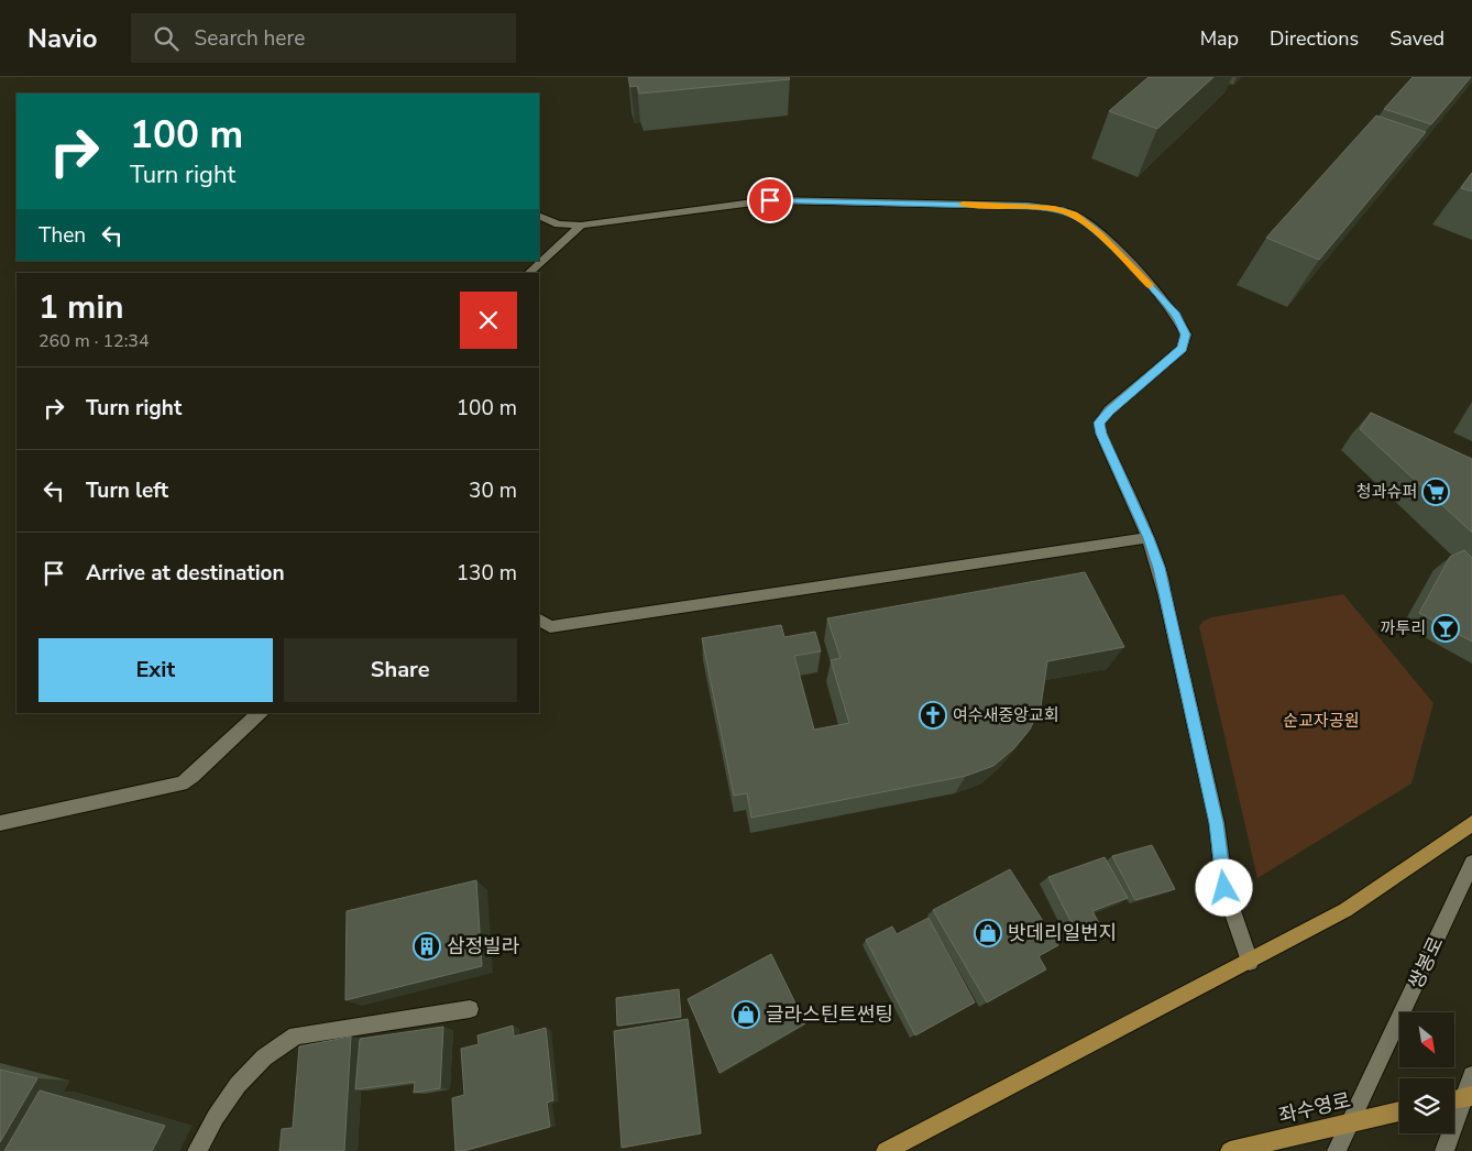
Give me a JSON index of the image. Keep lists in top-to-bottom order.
{
  "streets": {
    "main road": ["좌수영로"],
    "street": ["쌍봉로"]
  },
  "crossings": [
    ["쌍봉로", "좌수영로"]
  ],
  "parks": ["순교자공원"],
  "places": {
    "supermarket": ["청과슈퍼"],
    "bar": ["까투리"],
    "church": ["여수새중앙교회"],
    "shop": ["밧데리일번지", "글라스틴트썬팅"],
    "building": ["삼정빌라"]
  },
  "north": "bottom right",
  "page": {
    "header": "Navio",
    "search": "Search here",
    "nav": ["Map", "Directions", "Saved"],
    "turn": ["100 m", "Turn right"],
    "then": "Then",
    "heading": ["1 min", "260 m · 12:34"],
    "list": [
      {
        "name": "Turn right",
        "value": "100 m"
      },
      {
        "name": "Turn left",
        "value": "30 m"
      },
      {
        "name": "Arrive at destination",
        "value": "130 m"
      }
    ],
    "buttons": ["Exit", "Share"]
  }
}
